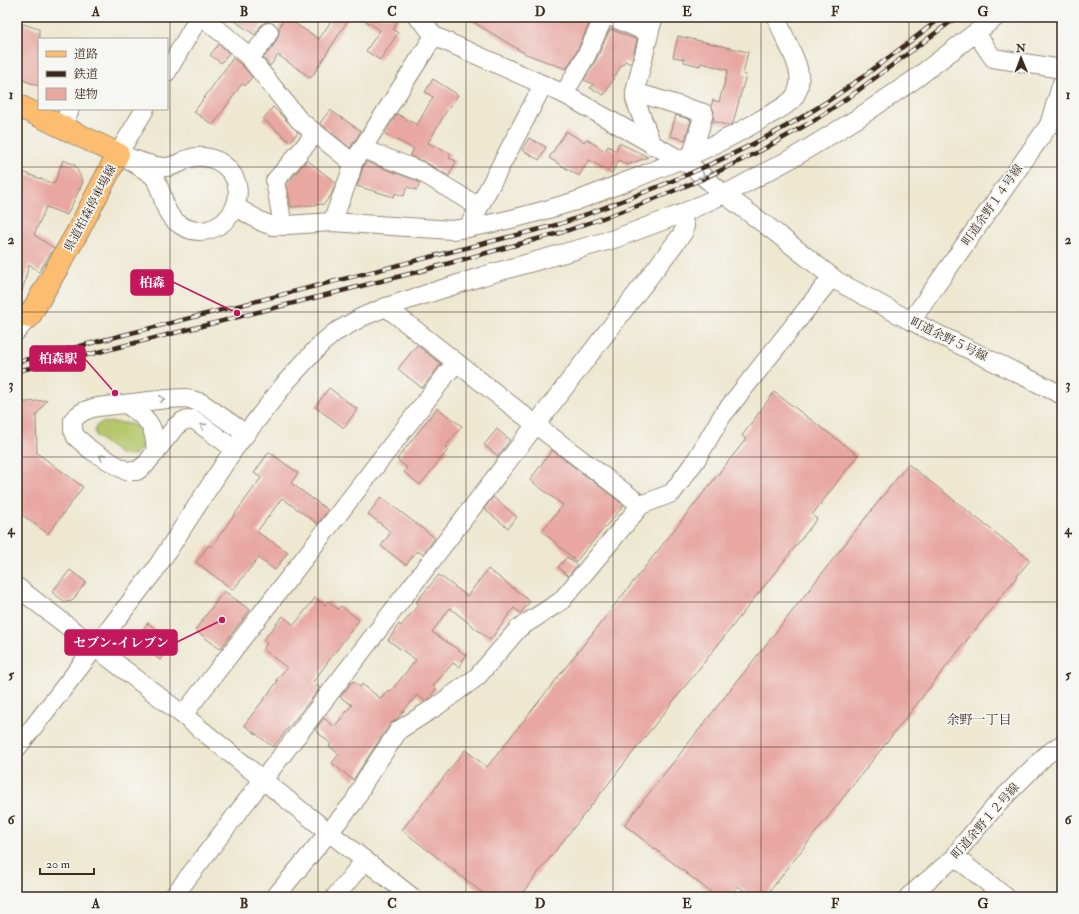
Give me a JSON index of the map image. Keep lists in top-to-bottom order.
{
  "streets": {
    "main road": ["県道柏森停車場線"],
    "street": ["町道余野１４号線", "町道余野５号線", "町道余野１２号線"]
  },
  "crossings": [
    ["町道余野１４号線", "町道余野５号線"]
  ],
  "districts": ["余野一丁目"],
  "places": ["柏森", "柏森駅", "セブン-イレブン"],
  "legend": ["道路", "鉄道", "建物"],
  "scale_bar": "20 m",
  "north": "top",
  "grid": {
    "columns": [
      "A",
      "B",
      "C",
      "D",
      "E",
      "F",
      "G"
    ],
    "rows": [
      "1",
      "2",
      "3",
      "4",
      "5",
      "6"
    ]
  }
}
